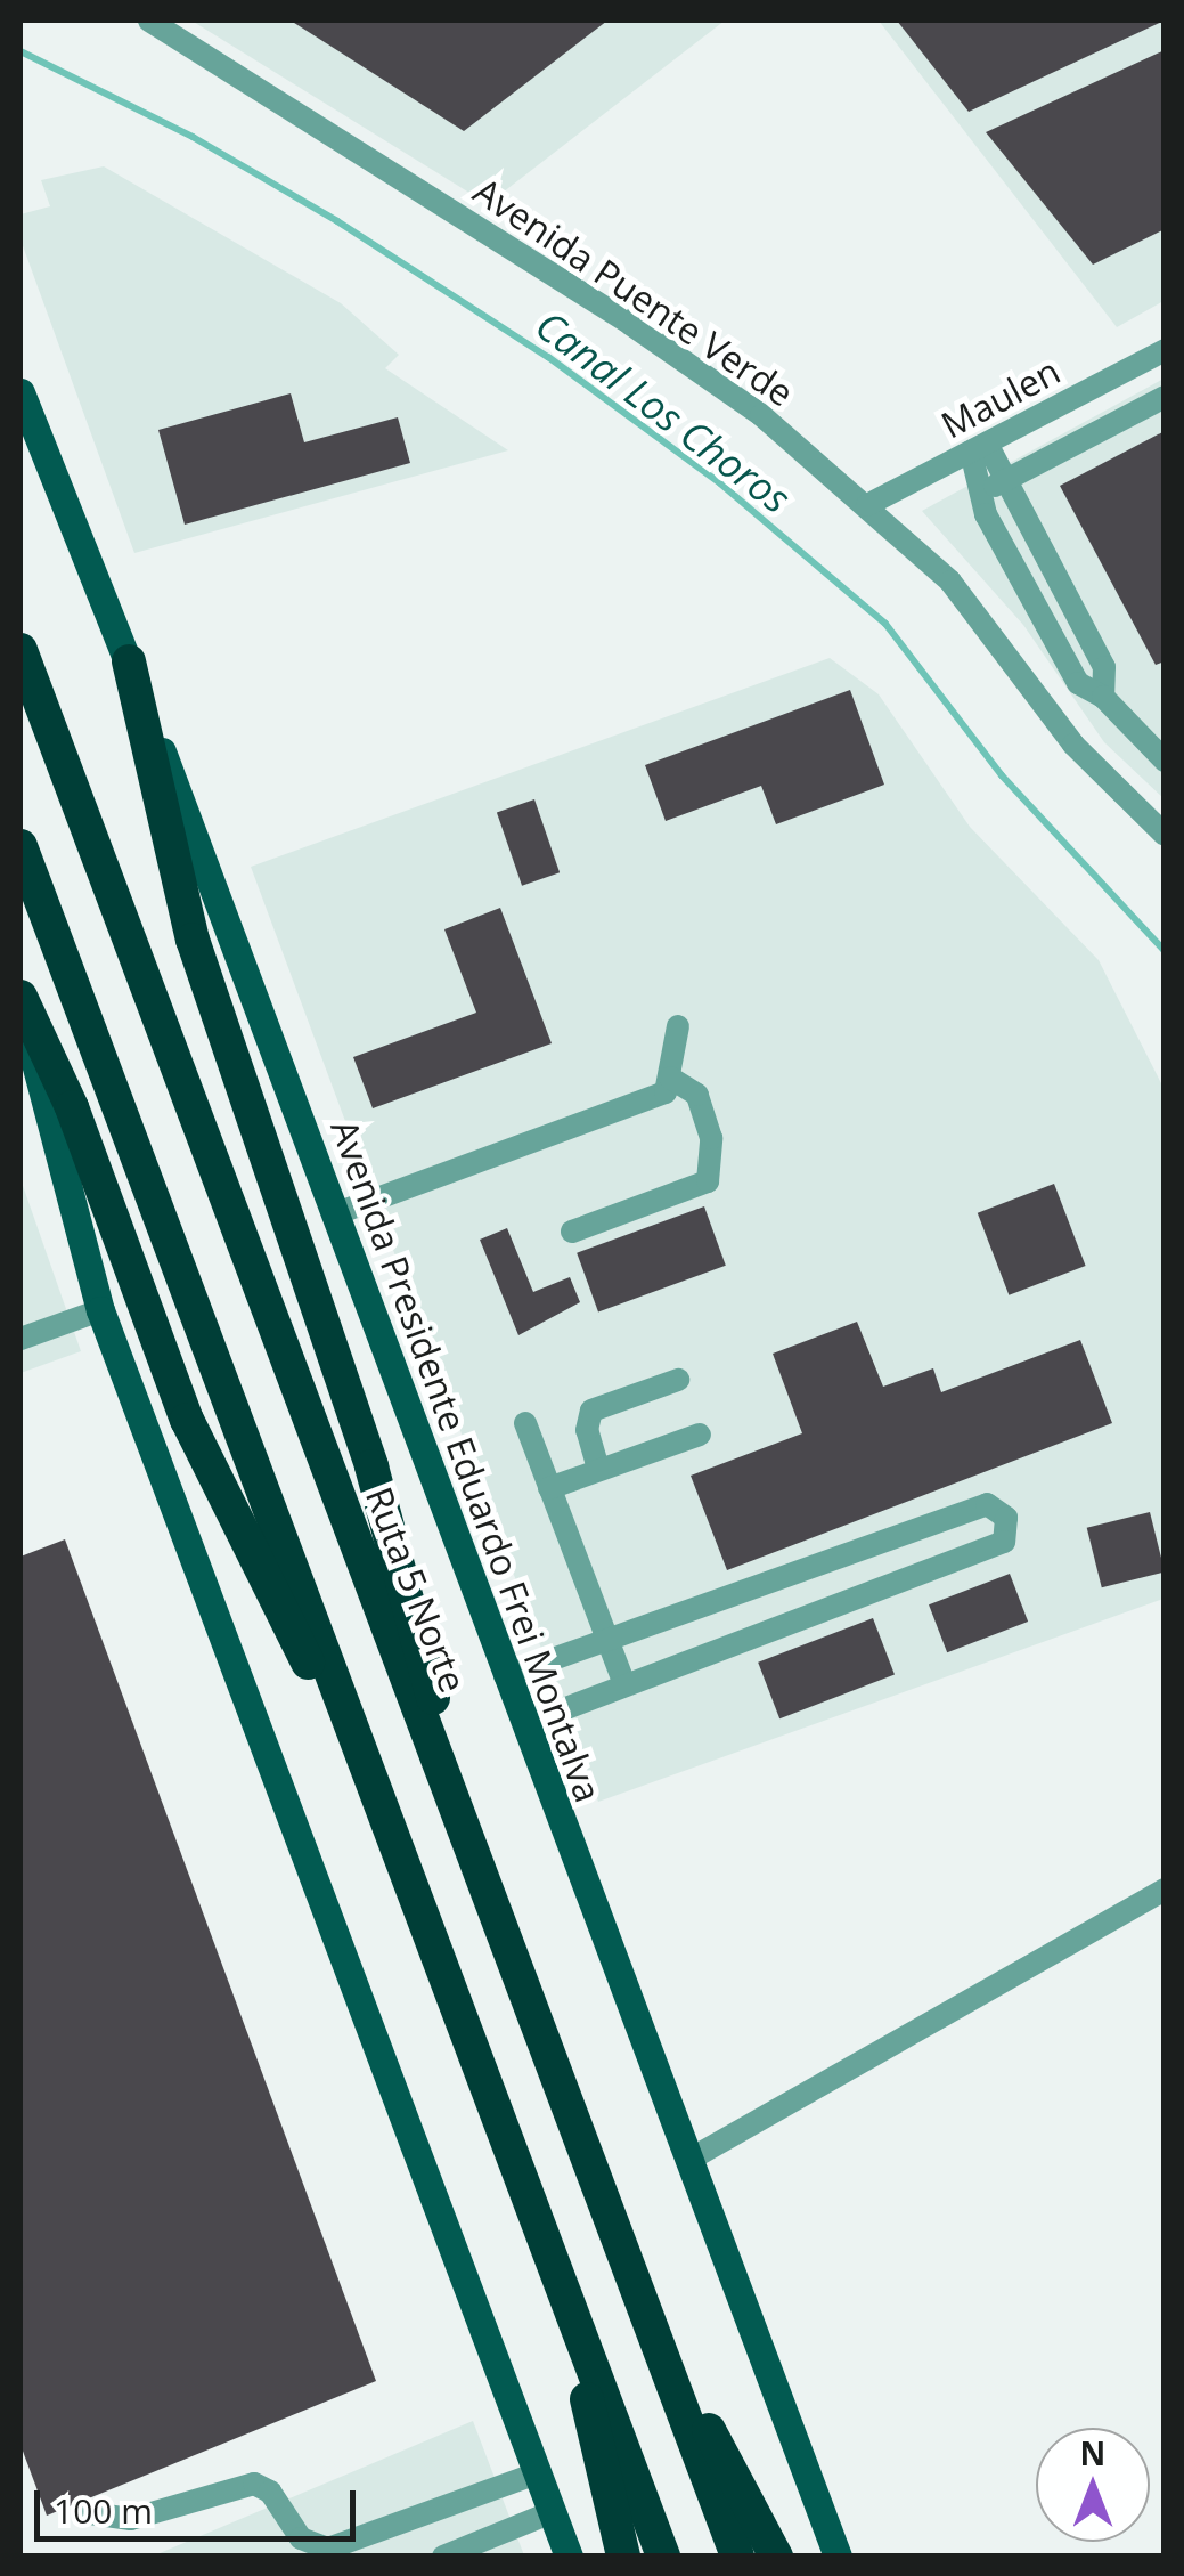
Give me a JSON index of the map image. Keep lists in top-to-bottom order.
{
  "streets": {
    "highway": ["Ruta 5 Norte"],
    "main road": ["Avenida Presidente Eduardo Frei Montalva"],
    "street": ["Avenida Puente Verde", "Maulen"]
  },
  "crossings": [
    ["Avenida Puente Verde", "Maulen"]
  ],
  "water": ["Canal Los Choros"],
  "scale_bar": "100 m",
  "north": "top"
}
